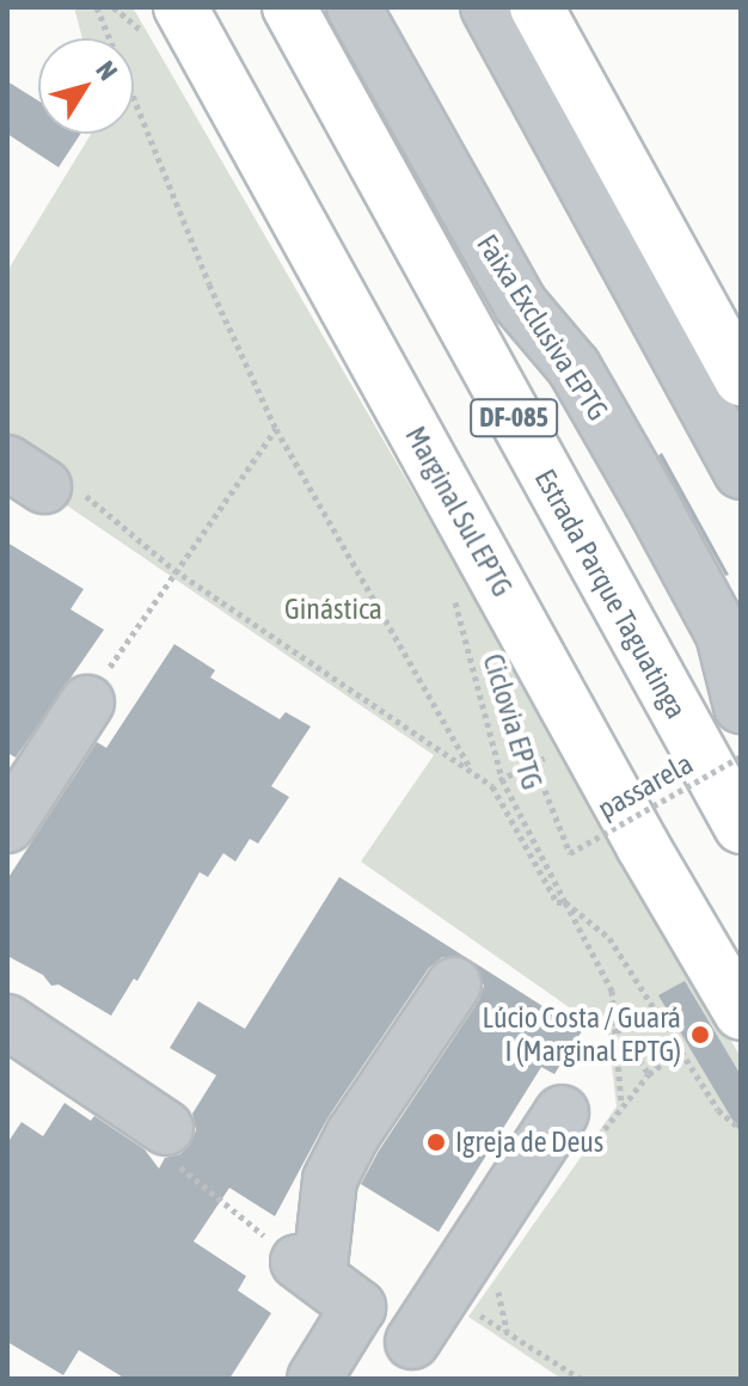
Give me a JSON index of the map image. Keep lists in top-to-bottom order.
{
  "streets": {
    "main road": ["DF-085", "Marginal Sul EPTG", "Estrada Parque Taguatinga"],
    "street": ["Faixa Exclusiva EPTG"],
    "path": ["Ciclovia EPTG", "passarela"]
  },
  "parks": ["Ginástica"],
  "places": ["Lúcio Costa / Guará I (Marginal EPTG)", "Igreja de Deus"],
  "north": "top right"
}
